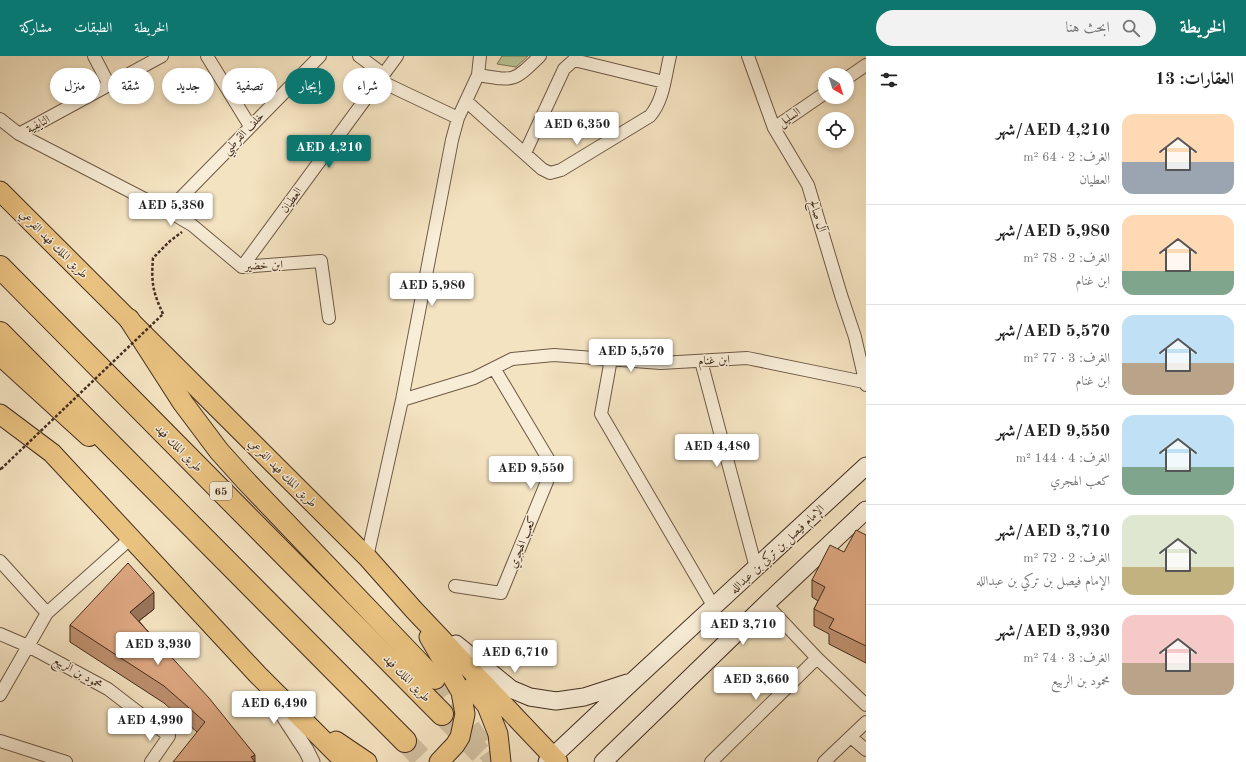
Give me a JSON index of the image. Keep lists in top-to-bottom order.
{
  "streets": {
    "highway": ["طريق الملك فهد", "65"],
    "main road": ["طريق الملك فهد الفرعي", "الإمام فيصل بن تركي بن عبدالله"],
    "street": [
      "السليل",
      "النايفية",
      "خلف القرطبي",
      "العطيان",
      "آل صالح",
      "ابن خضير",
      "ابن غنام",
      "كعب الهجري",
      "محمود بن الربيع"
    ]
  },
  "crossings": [
    ["السليل", "آل صالح"],
    ["النايفية", "ابن خضير"],
    ["خلف القرطبي", "ابن خضير"],
    ["العطيان", "ابن خضير"],
    ["آل صالح", "ابن غنام"],
    ["طريق الملك فهد الفرعي", "الإمام فيصل بن تركي بن عبدالله"],
    ["ابن غنام", "كعب الهجري"]
  ],
  "north": "bottom right",
  "page": {
    "header": "الخريطة",
    "search": "ابحث هنا",
    "nav": ["الخريطة", "الطبقات", "مشاركة"],
    "heading": "العقارات: 13",
    "chip": [
      "شراء",
      "إيجار",
      "تصفية",
      "جديد",
      "شقة",
      "منزل"
    ],
    "list": [
      {
        "name": "AED 4,210/شهر",
        "note": "الغرف: 2 · 64 m² · العطيان"
      },
      {
        "name": "AED 5,980/شهر",
        "note": "الغرف: 2 · 78 m² · ابن غنام"
      },
      {
        "name": "AED 5,570/شهر",
        "note": "الغرف: 3 · 77 m² · ابن غنام"
      },
      {
        "name": "AED 9,550/شهر",
        "note": "الغرف: 4 · 144 m² · كعب الهجري"
      },
      {
        "name": "AED 3,710/شهر",
        "note": "الغرف: 2 · 72 m² · الإمام فيصل بن تركي بن عبدالله"
      },
      {
        "name": "AED 3,930/شهر",
        "note": "الغرف: 3 · 74 m² · محمود بن الربيع"
      }
    ],
    "price": [
      "AED 6,350",
      "AED 4,210",
      "AED 5,380",
      "AED 5,980",
      "AED 5,570",
      "AED 4,480",
      "AED 9,550",
      "AED 3,710",
      "AED 3,930",
      "AED 6,710",
      "AED 3,660",
      "AED 6,490",
      "AED 4,990"
    ]
  }
}
